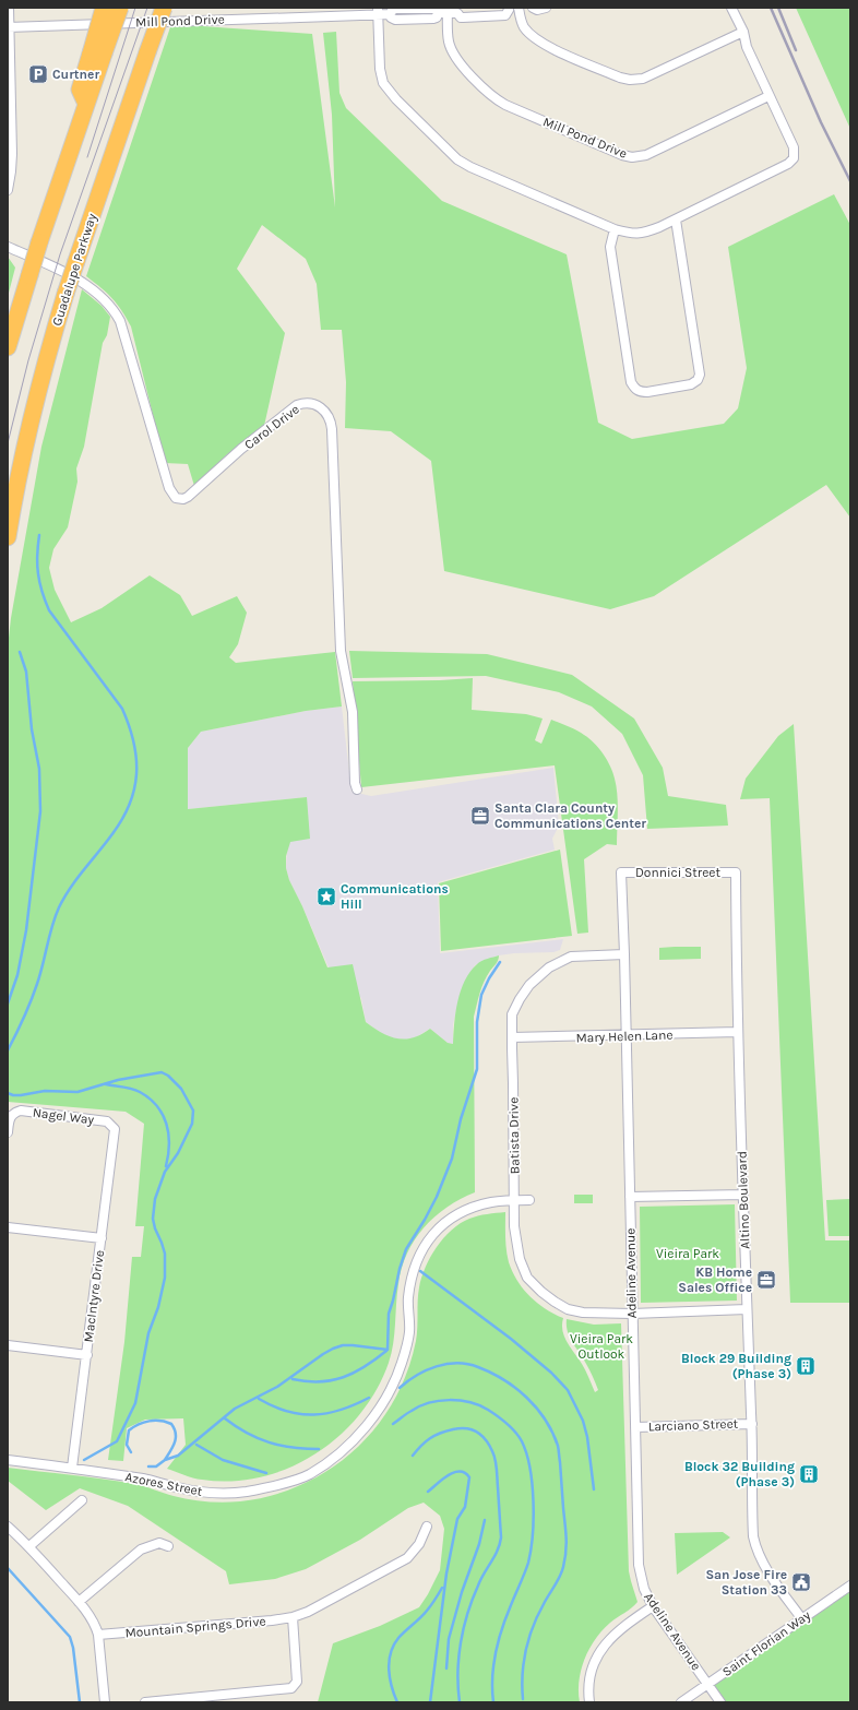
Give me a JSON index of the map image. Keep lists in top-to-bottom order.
{
  "streets": {
    "highway": ["Guadalupe Parkway"],
    "street": [
      "Mill Pond Drive",
      "Carol Drive",
      "Donnici Street",
      "Mary Helen Lane",
      "Nagel Way",
      "Batista Drive",
      "Altino Boulevard",
      "Adeline Avenue",
      "MacIntyre Drive",
      "Larciano Street",
      "Azores Street",
      "Mountain Springs Drive",
      "Saint Florian Way"
    ]
  },
  "crossings": [
    ["Donnici Street", "Altino Boulevard"],
    ["Donnici Street", "Adeline Avenue"],
    ["Mary Helen Lane", "Batista Drive"],
    ["Mary Helen Lane", "Altino Boulevard"],
    ["Mary Helen Lane", "Adeline Avenue"],
    ["Nagel Way", "MacIntyre Drive"],
    ["Batista Drive", "Altino Boulevard"],
    ["Batista Drive", "Adeline Avenue"],
    ["Batista Drive", "Azores Street"],
    ["Altino Boulevard", "Larciano Street"],
    ["Altino Boulevard", "Saint Florian Way"],
    ["Adeline Avenue", "Larciano Street"],
    ["Adeline Avenue", "Saint Florian Way"],
    ["MacIntyre Drive", "Azores Street"]
  ],
  "parks": ["Vieira Park", "Vieira Park Outlook"],
  "places": {
    "parking": ["Curtner"],
    "office": ["Santa Clara County Communications Center", "KB Home Sales Office"],
    "place": ["Communications Hill"],
    "building": ["Block 29 Building (Phase 3)", "Block 32 Building (Phase 3)"],
    "public building": ["San Jose Fire Station 33"]
  }
}
